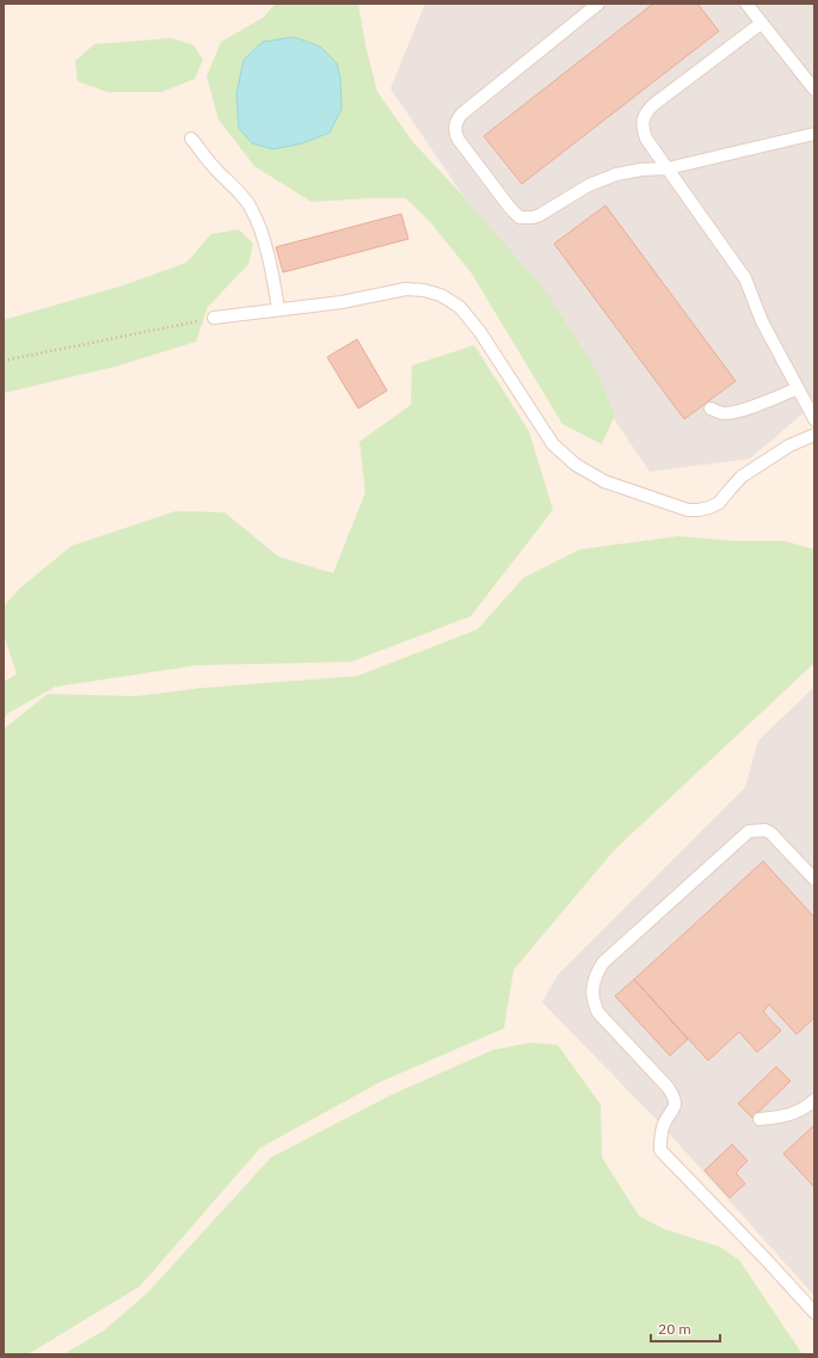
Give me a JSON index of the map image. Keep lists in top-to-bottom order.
{
  "scale_bar": "20 m"
}
